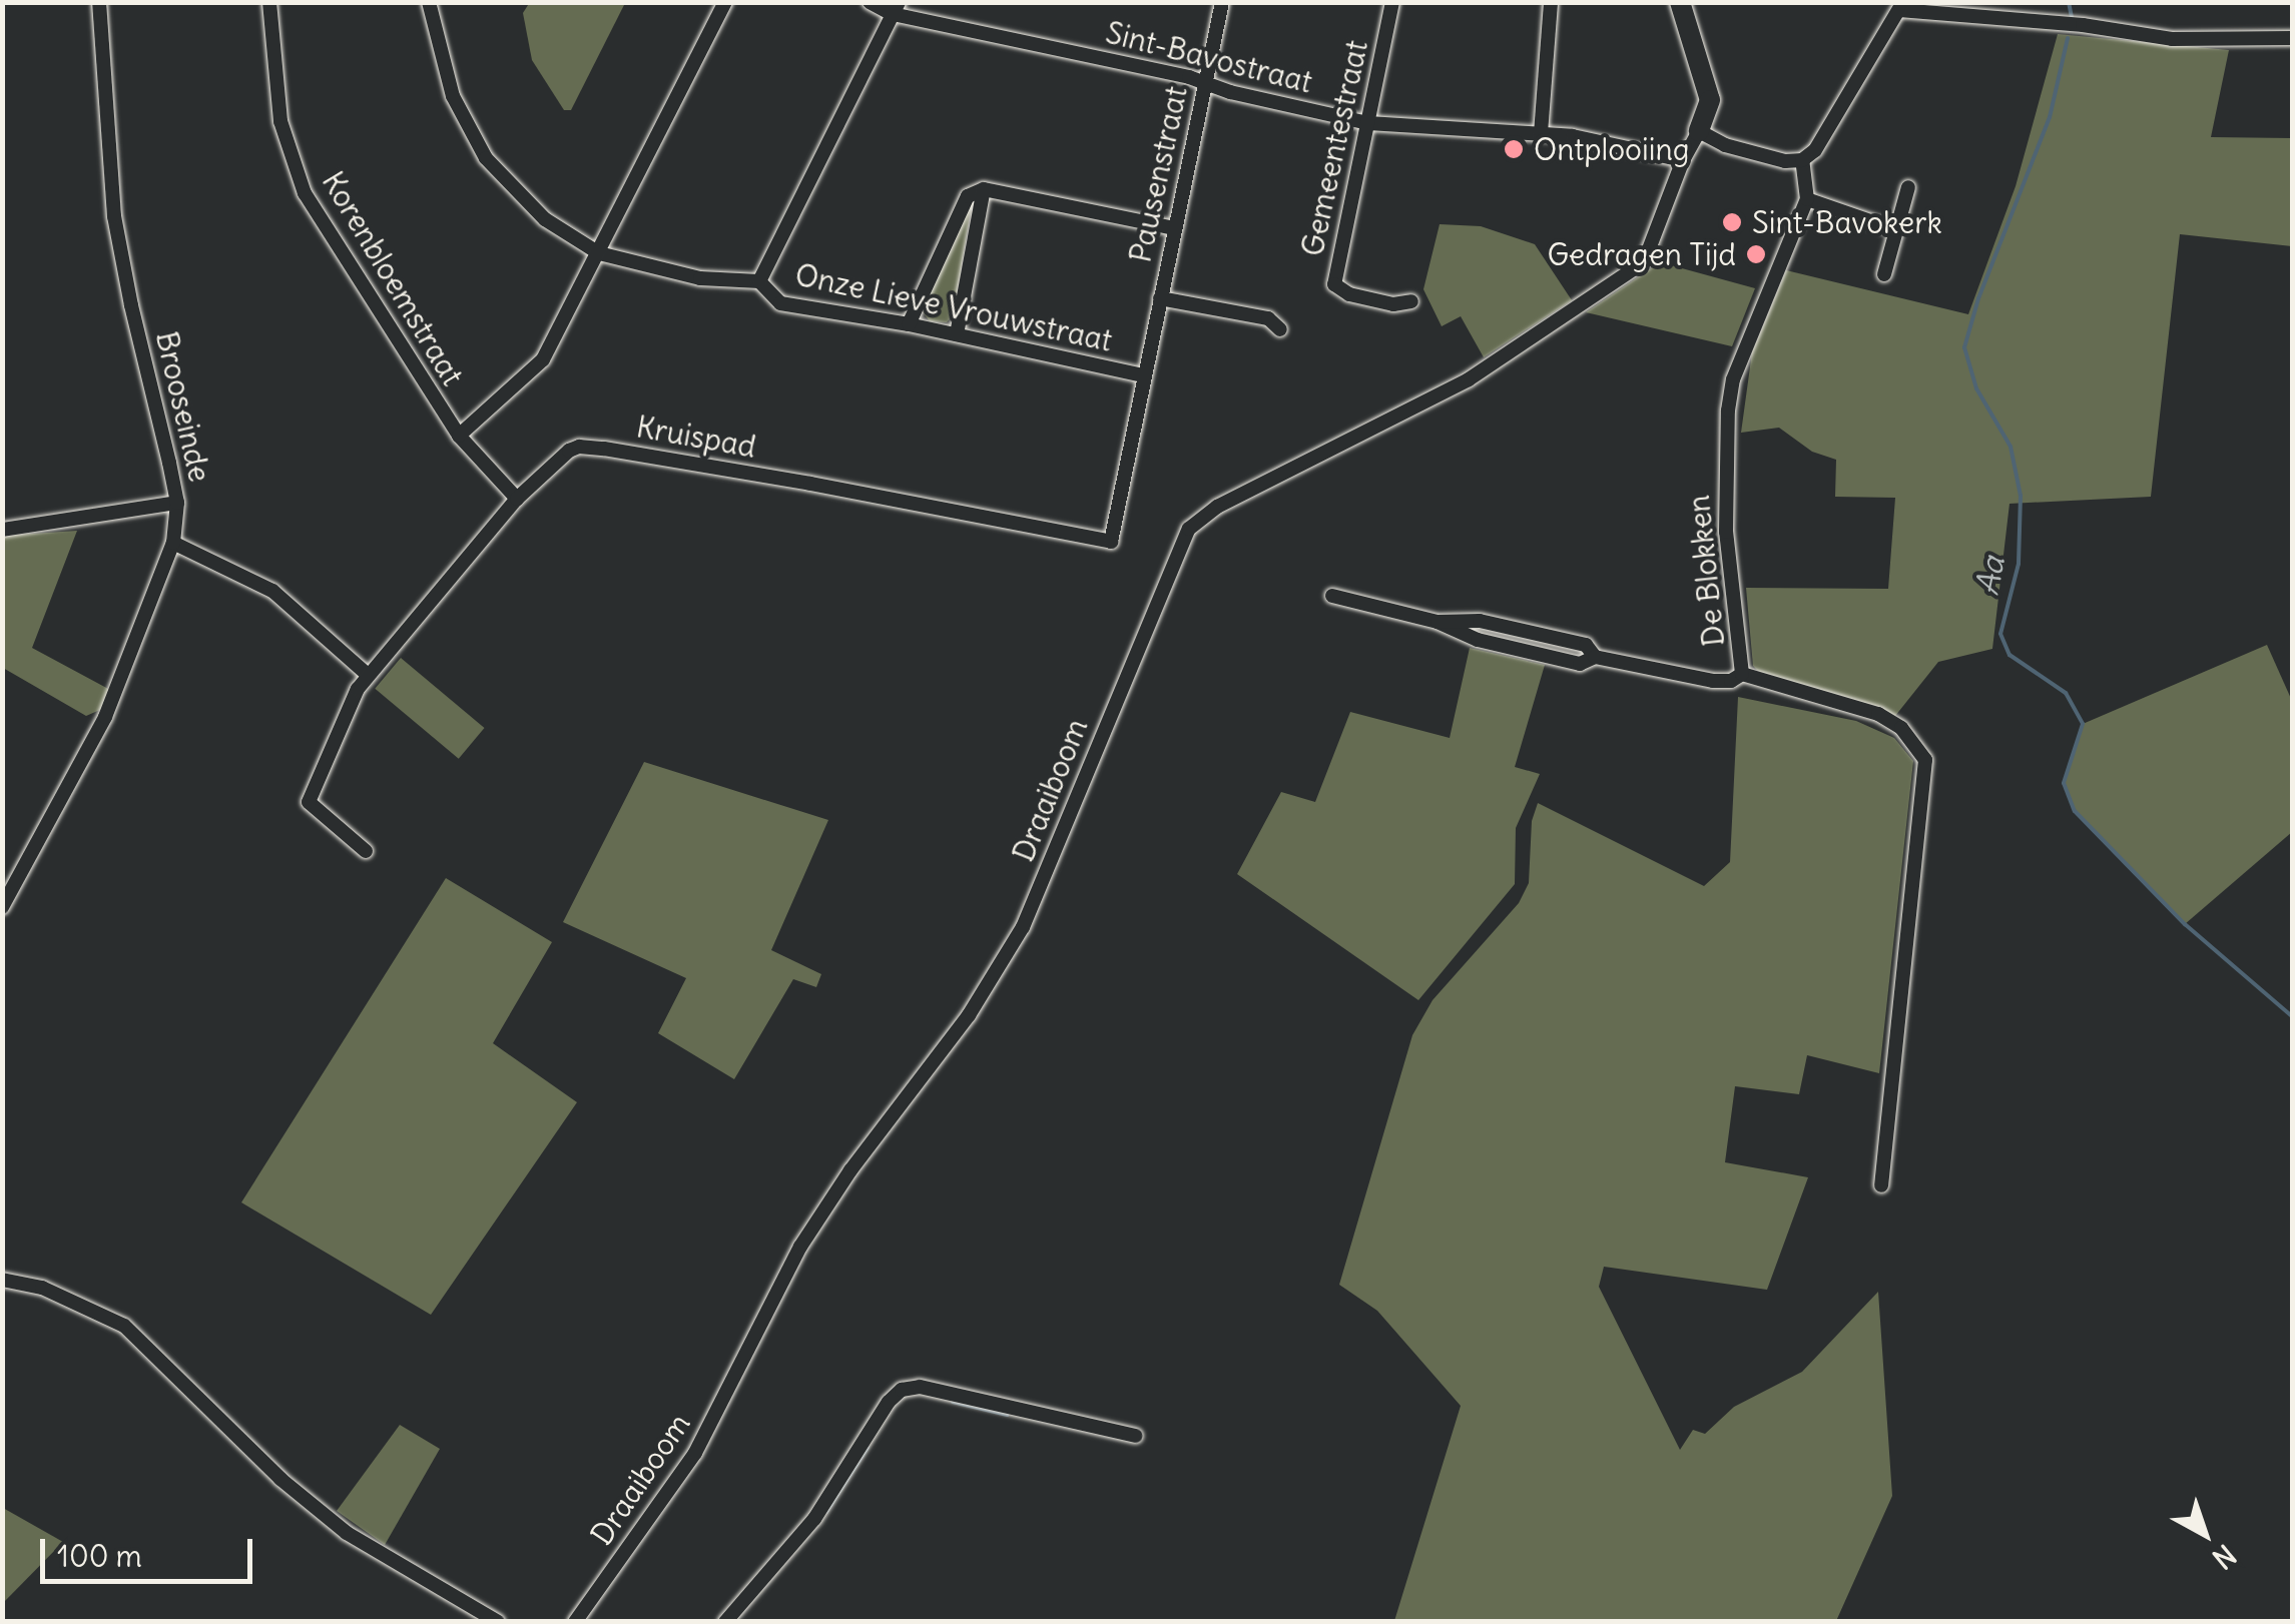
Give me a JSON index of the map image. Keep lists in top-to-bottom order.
{
  "streets": {
    "street": [
      "Sint-Bavostraat",
      "Gemeentestraat",
      "Pausenstraat",
      "Korenbloemstraat",
      "Onze Lieve Vrouwstraat",
      "Brooseinde",
      "Kruispad",
      "De Blokken",
      "Draaiboom"
    ]
  },
  "crossings": [
    ["Sint-Bavostraat", "Gemeentestraat"],
    ["Sint-Bavostraat", "Pausenstraat"],
    ["Sint-Bavostraat", "Draaiboom"],
    ["Pausenstraat", "Onze Lieve Vrouwstraat"],
    ["Pausenstraat", "Kruispad"],
    ["Korenbloemstraat", "Kruispad"]
  ],
  "water": ["Aa"],
  "places": ["Ontplooiing", "Sint-Bavokerk", "Gedragen Tijd"],
  "scale_bar": "100 m",
  "north": "bottom right"
}
